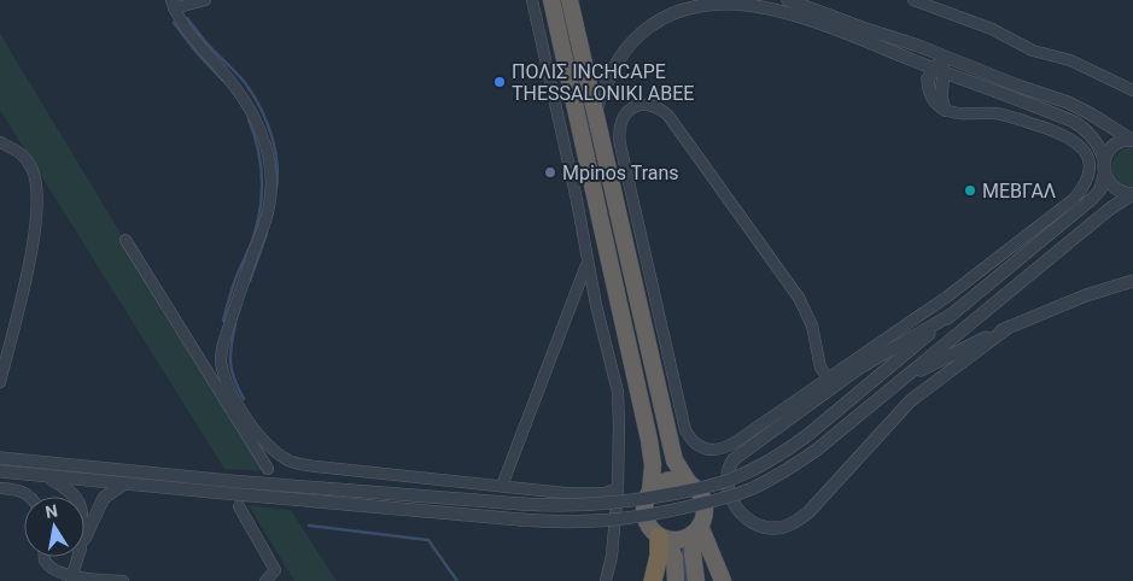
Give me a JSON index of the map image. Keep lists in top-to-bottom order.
{
  "places": ["ΠΟΛΙΣ INCHCAPE THESSALONIKI ΑΒΕΕ", "Mpinos Trans", "ΜΕΒΓΑΛ"],
  "north": "top"
}
